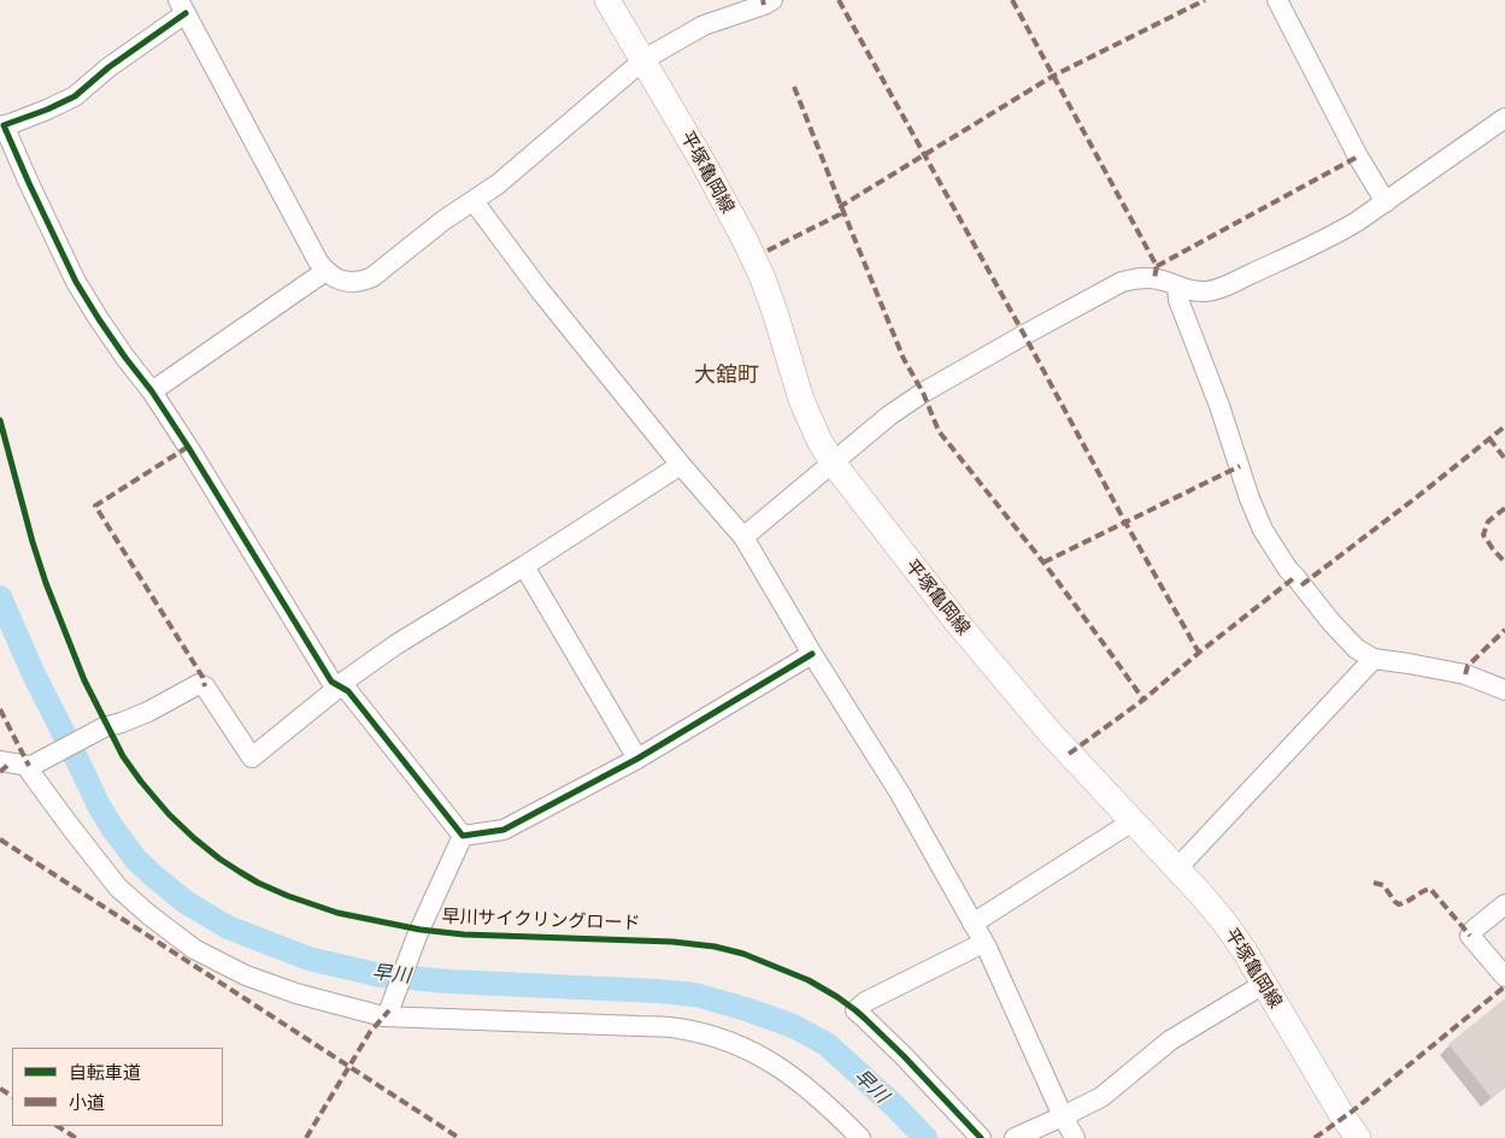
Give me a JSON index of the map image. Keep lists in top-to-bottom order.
{
  "streets": {
    "main road": ["平塚亀岡線"],
    "cycle path": ["早川サイクリングロード"]
  },
  "districts": ["大舘町"],
  "water": ["早川"],
  "legend": ["自転車道", "小道"]
}
